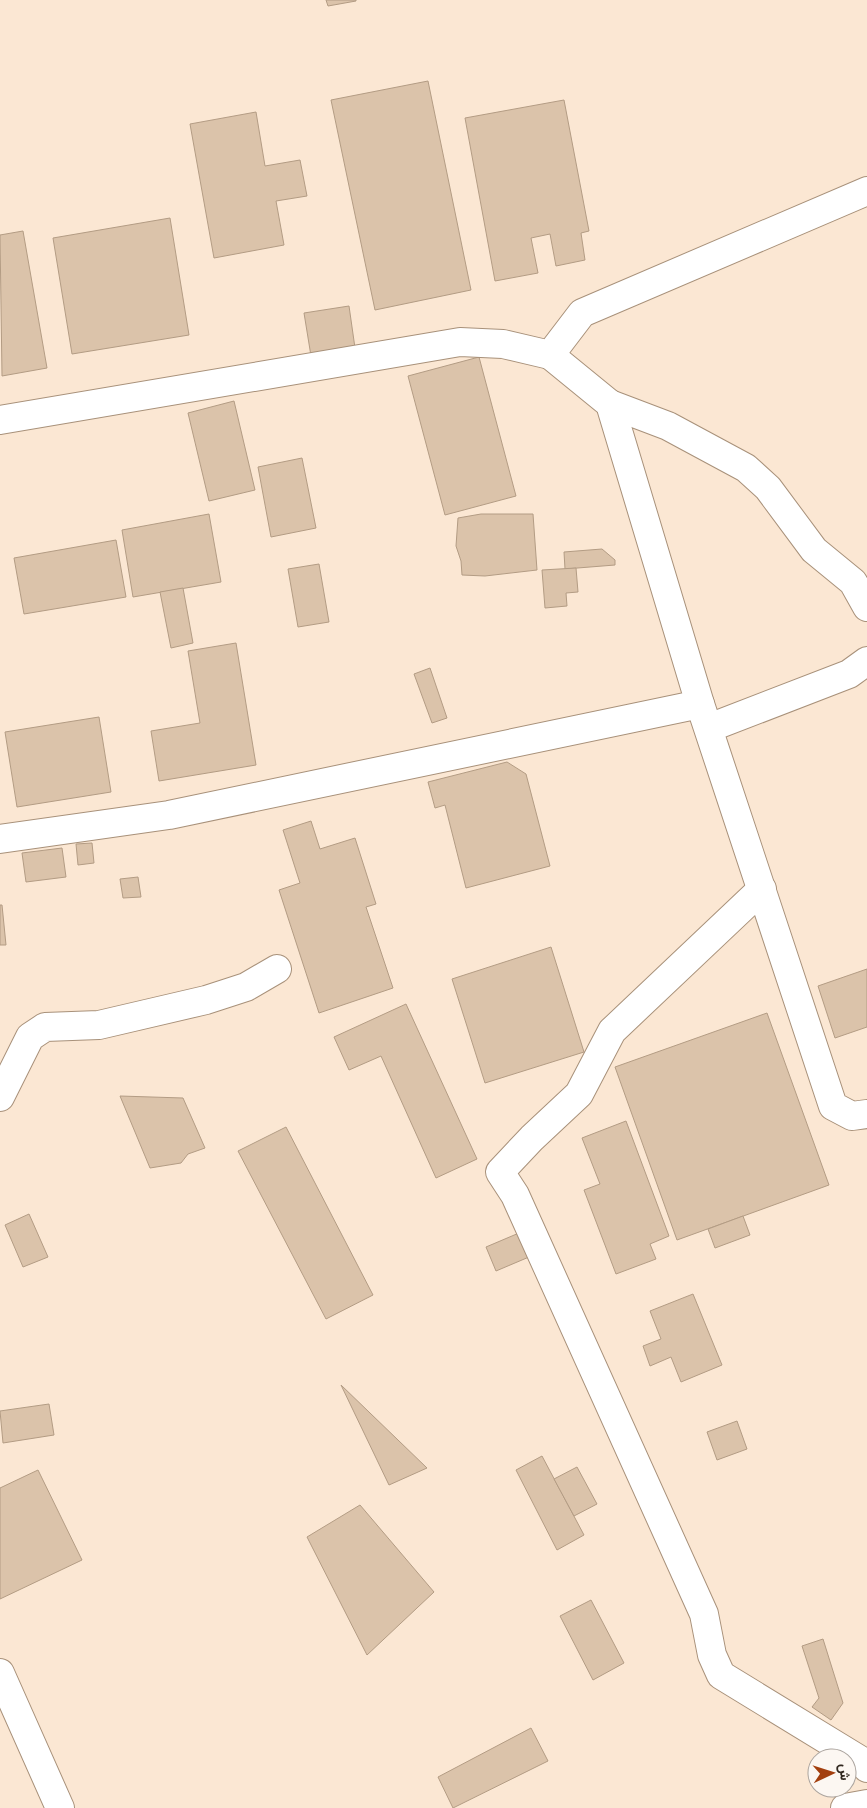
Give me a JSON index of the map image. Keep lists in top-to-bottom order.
{
  "north": "right"
}
